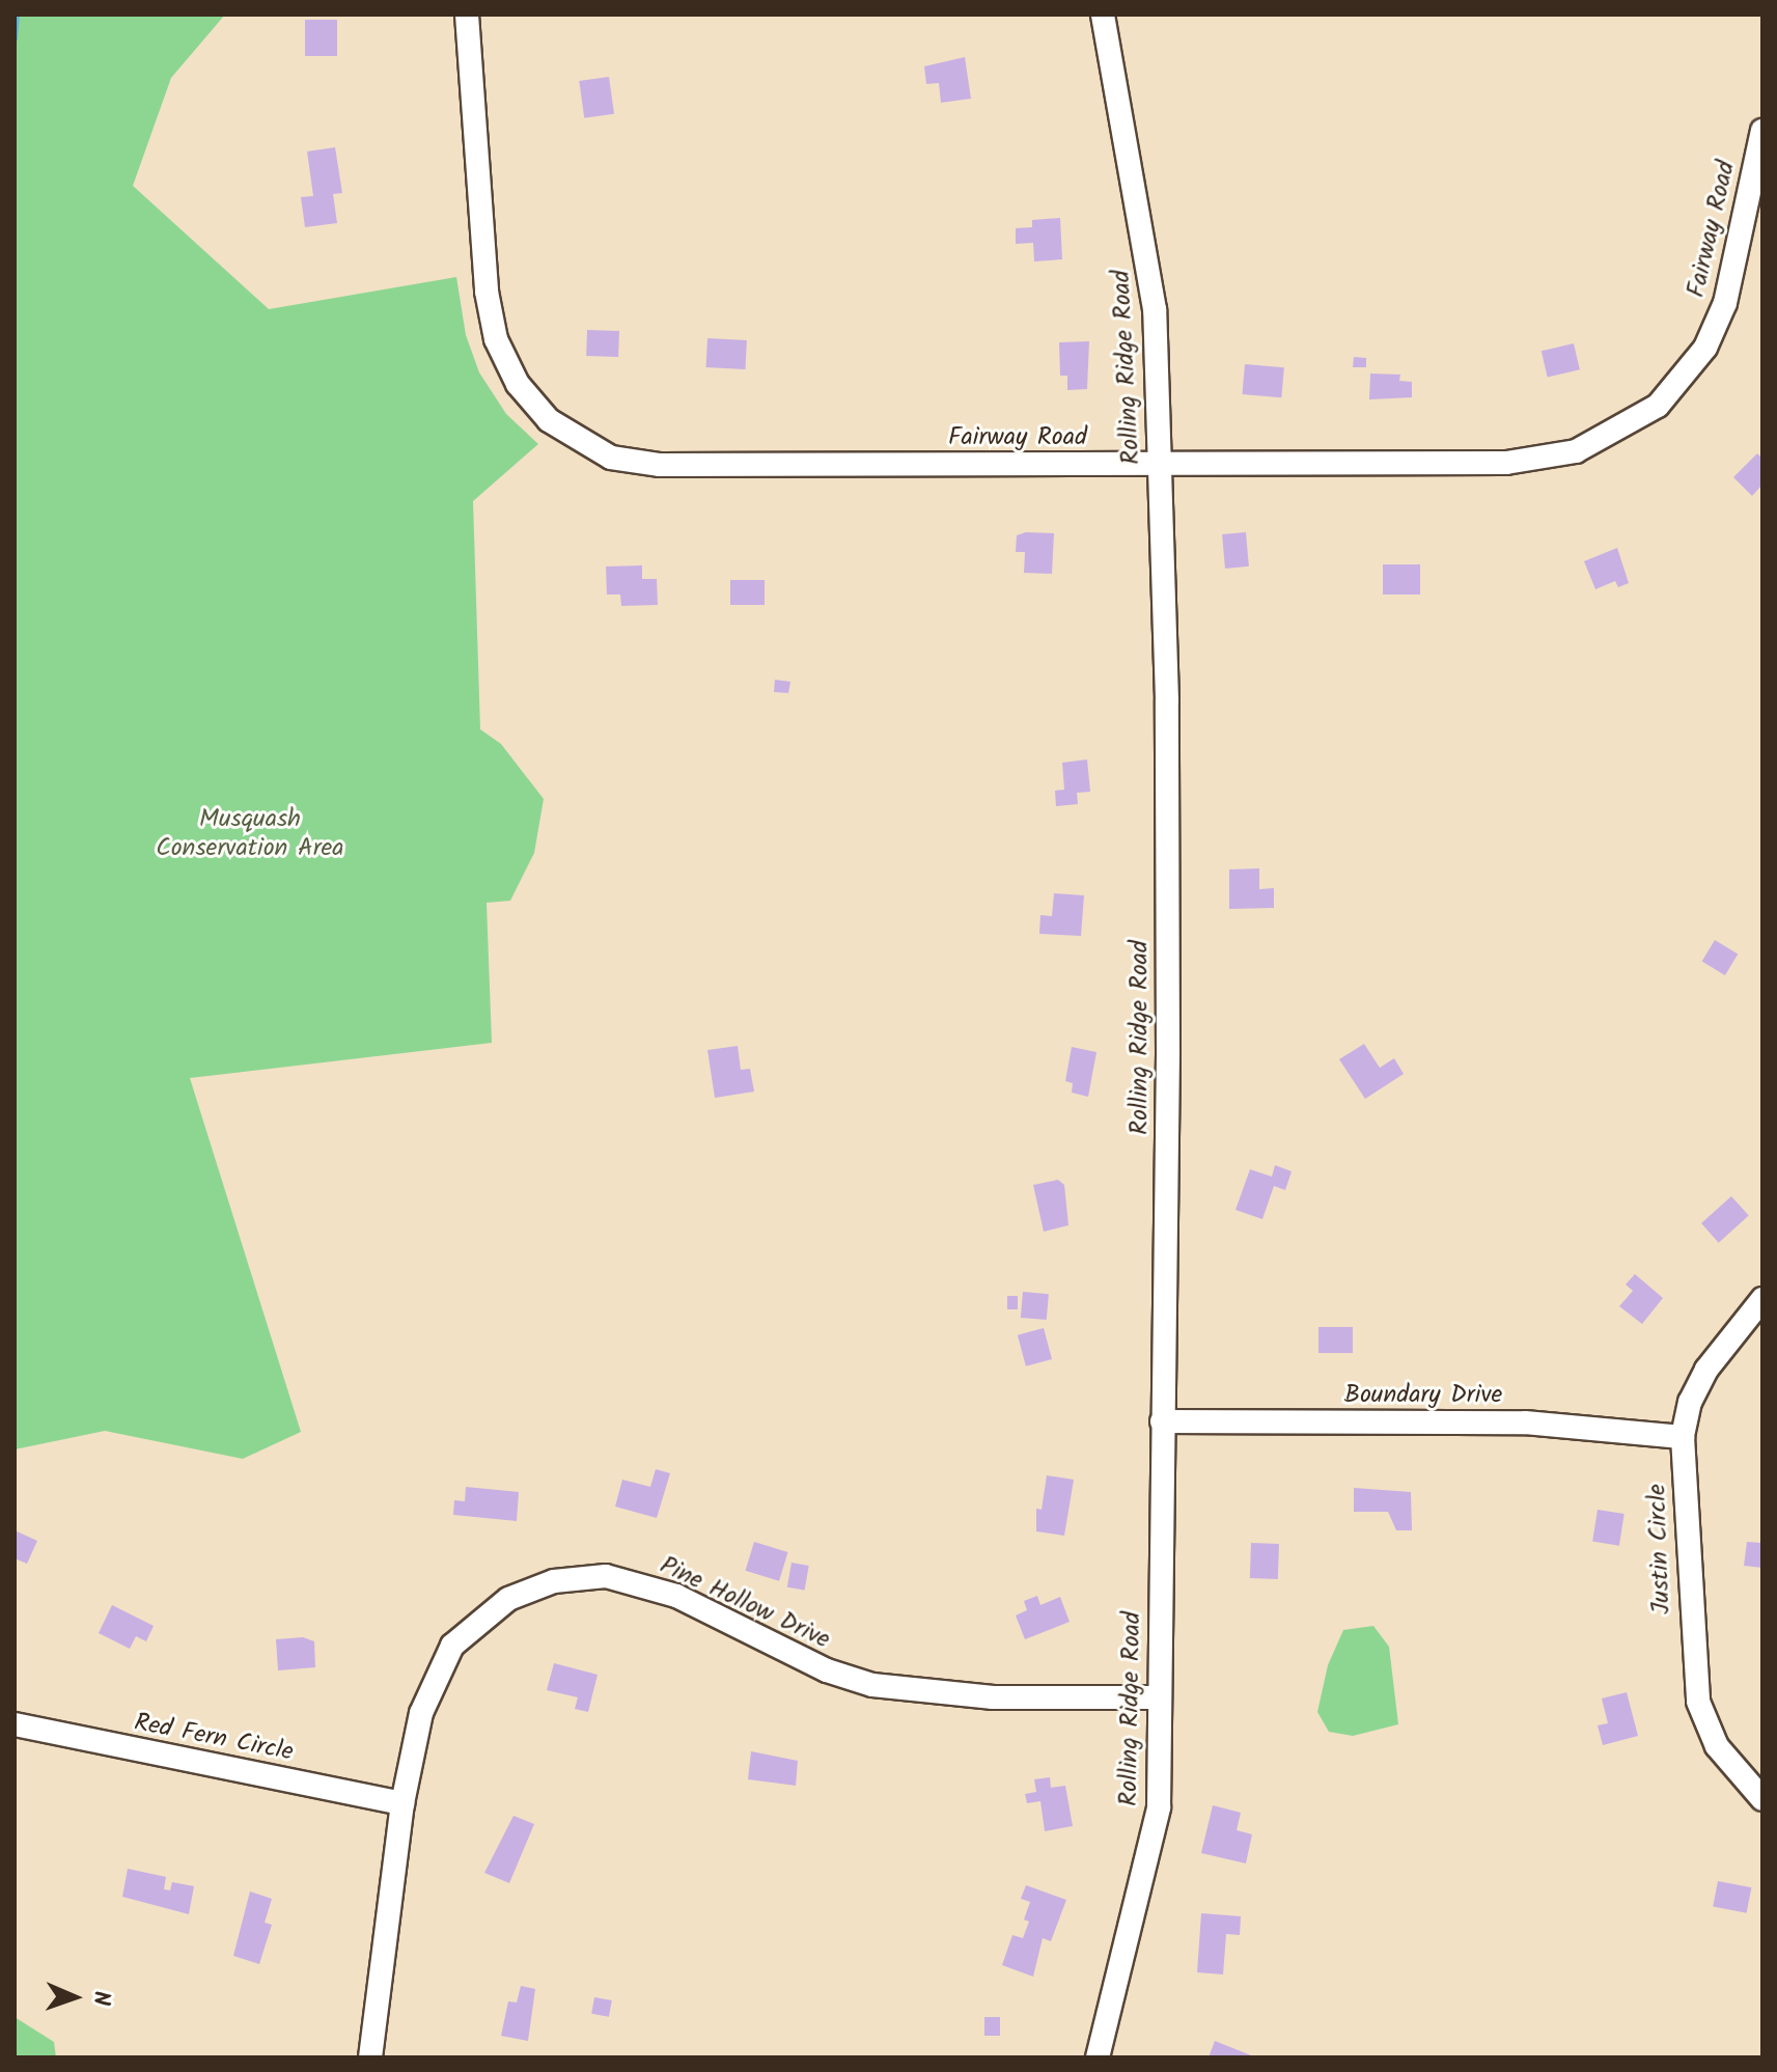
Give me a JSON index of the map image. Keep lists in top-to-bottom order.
{
  "streets": {
    "street": [
      "Fairway Road",
      "Rolling Ridge Road",
      "Boundary Drive",
      "Justin Circle",
      "Pine Hollow Drive",
      "Red Fern Circle"
    ]
  },
  "crossings": [
    ["Fairway Road", "Rolling Ridge Road"],
    ["Rolling Ridge Road", "Boundary Drive"],
    ["Rolling Ridge Road", "Pine Hollow Drive"],
    ["Boundary Drive", "Justin Circle"],
    ["Pine Hollow Drive", "Red Fern Circle"]
  ],
  "parks": ["Musquash Conservation Area"],
  "north": "right"
}
